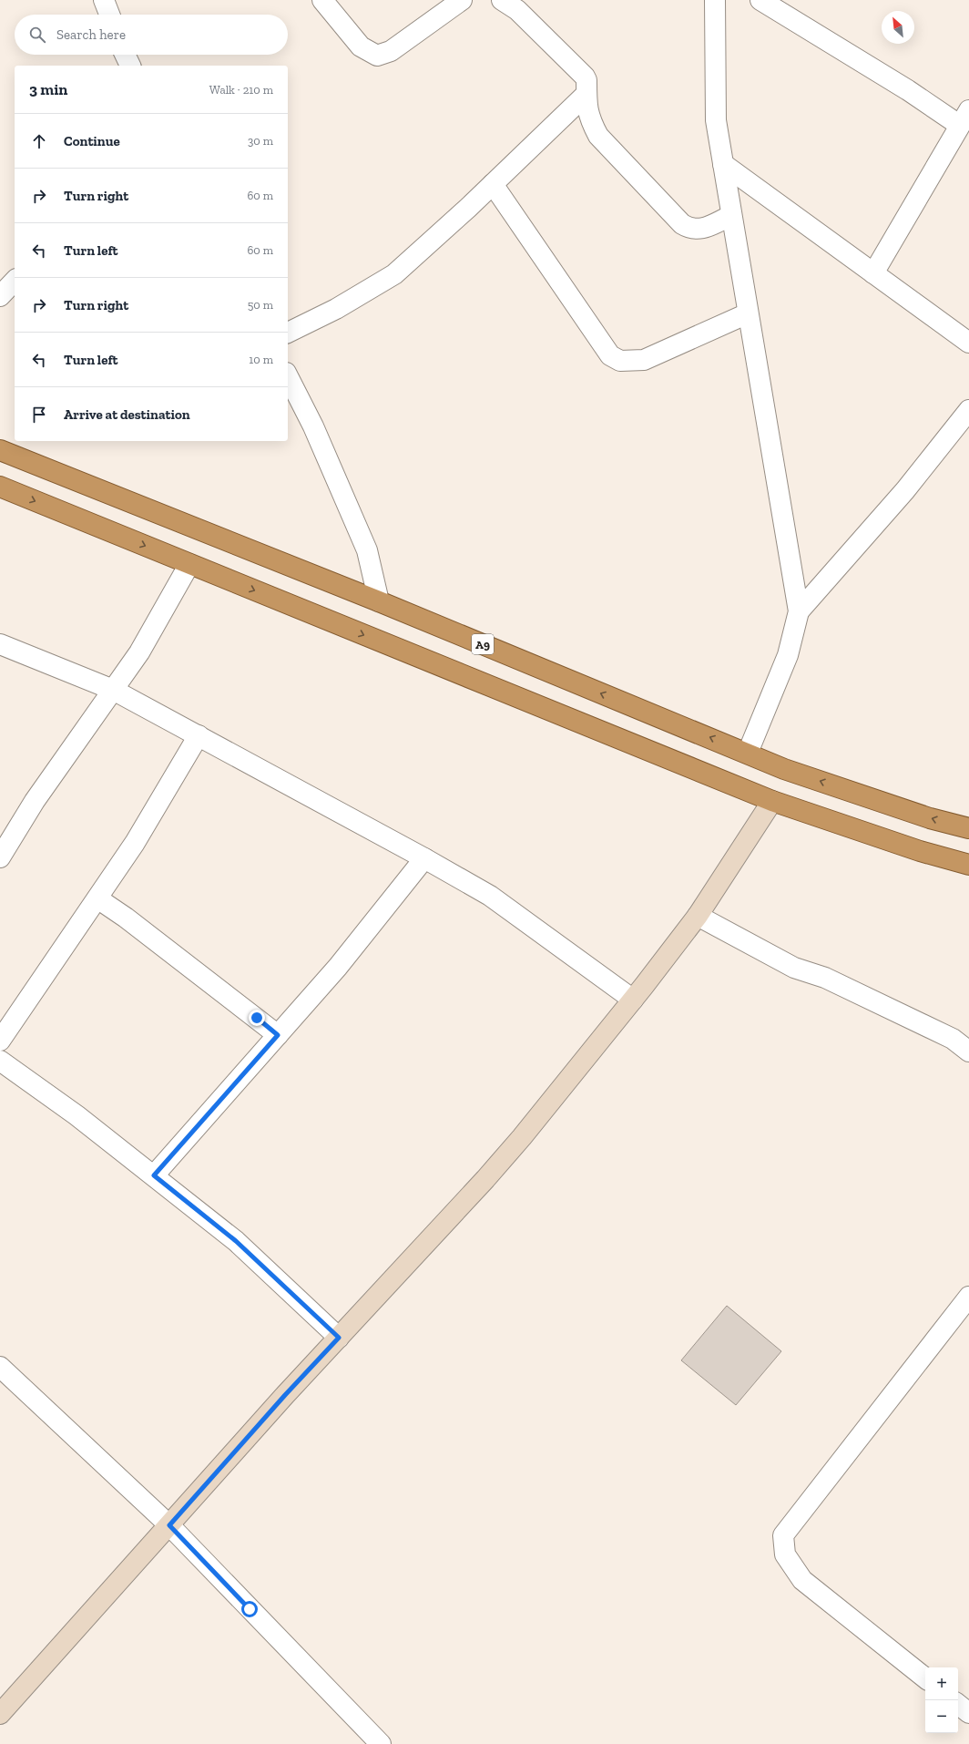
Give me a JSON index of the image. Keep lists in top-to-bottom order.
{
  "streets": {
    "highway": ["A9"]
  },
  "north": "top left",
  "page": {
    "search": "Search here",
    "heading": ["3 min", "Walk · 210 m"],
    "list": [
      ["Continue", "30 m"],
      ["Turn right", "60 m"],
      ["Turn left", "60 m"],
      ["Turn right", "50 m"],
      ["Turn left", "10 m"],
      "Arrive at destination"
    ],
    "map_buttons": ["+", "−"]
  }
}
